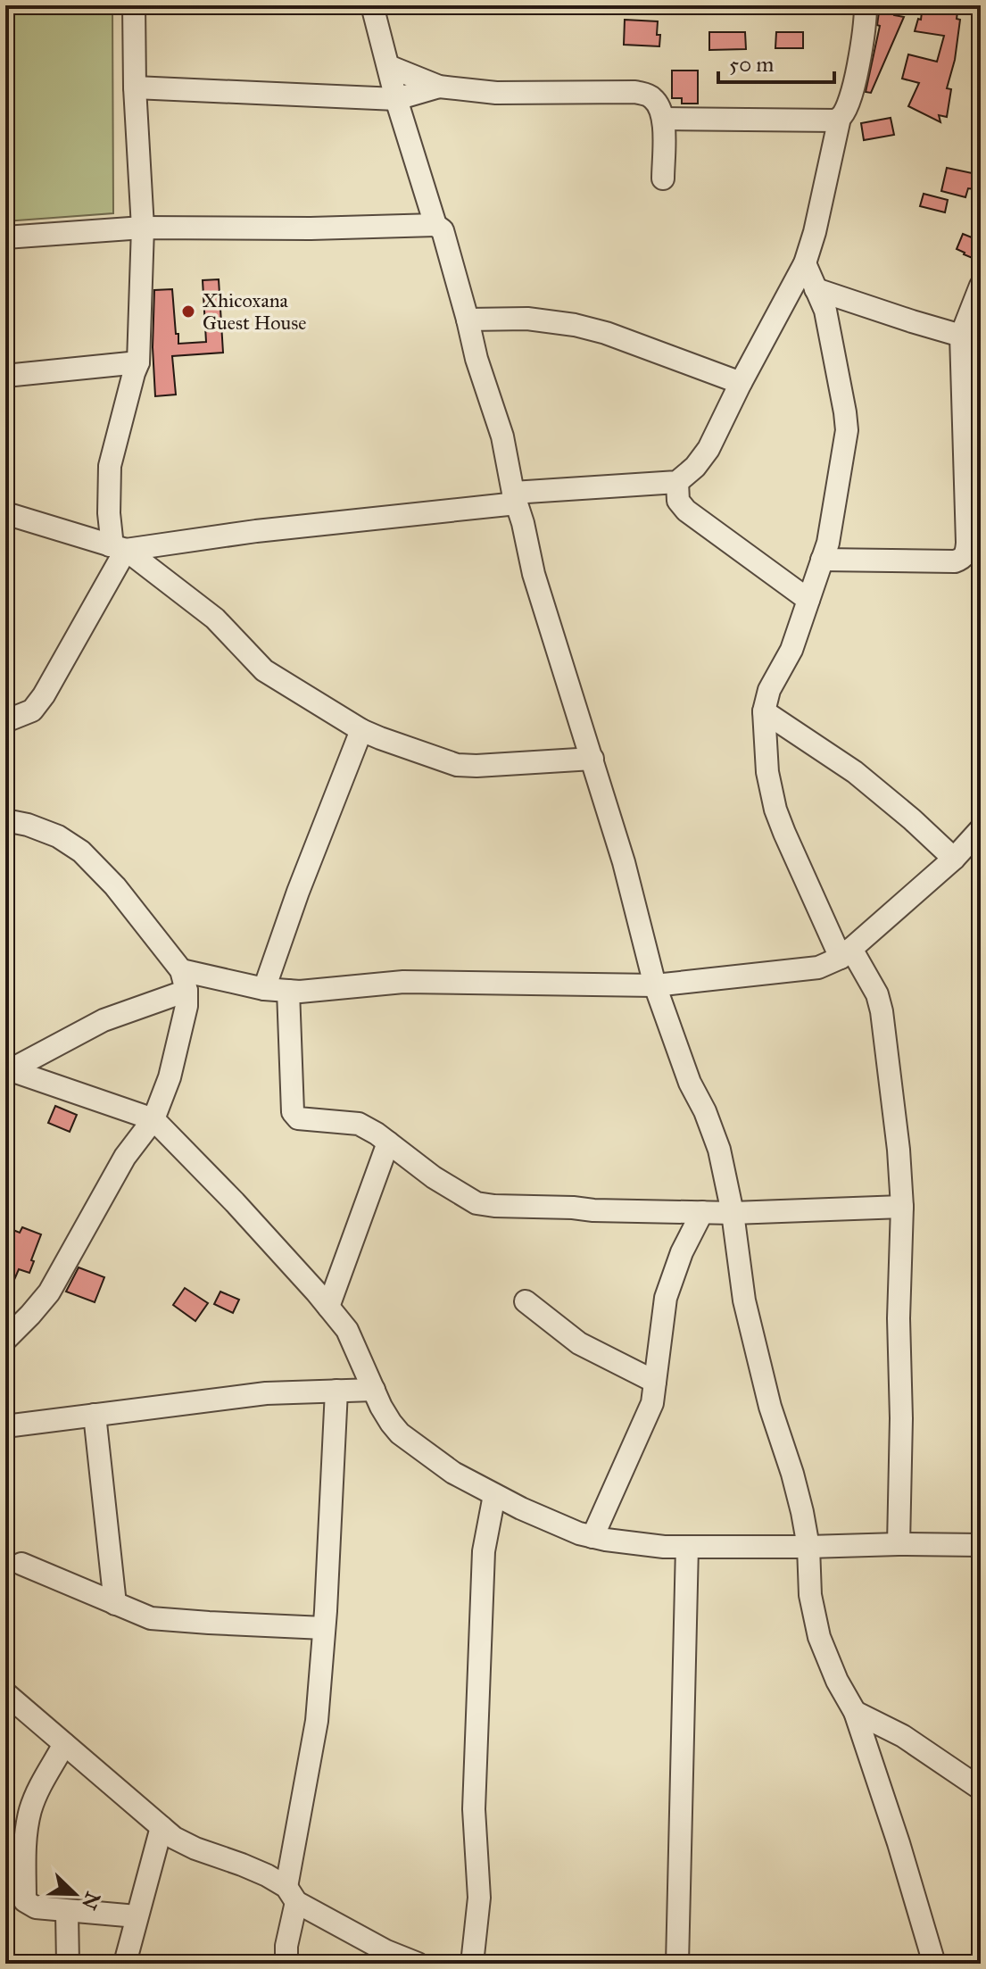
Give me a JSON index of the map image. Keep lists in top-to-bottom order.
{
  "places": ["Xhicoxana Guest House"],
  "scale_bar": "50 m",
  "north": "bottom right"
}
